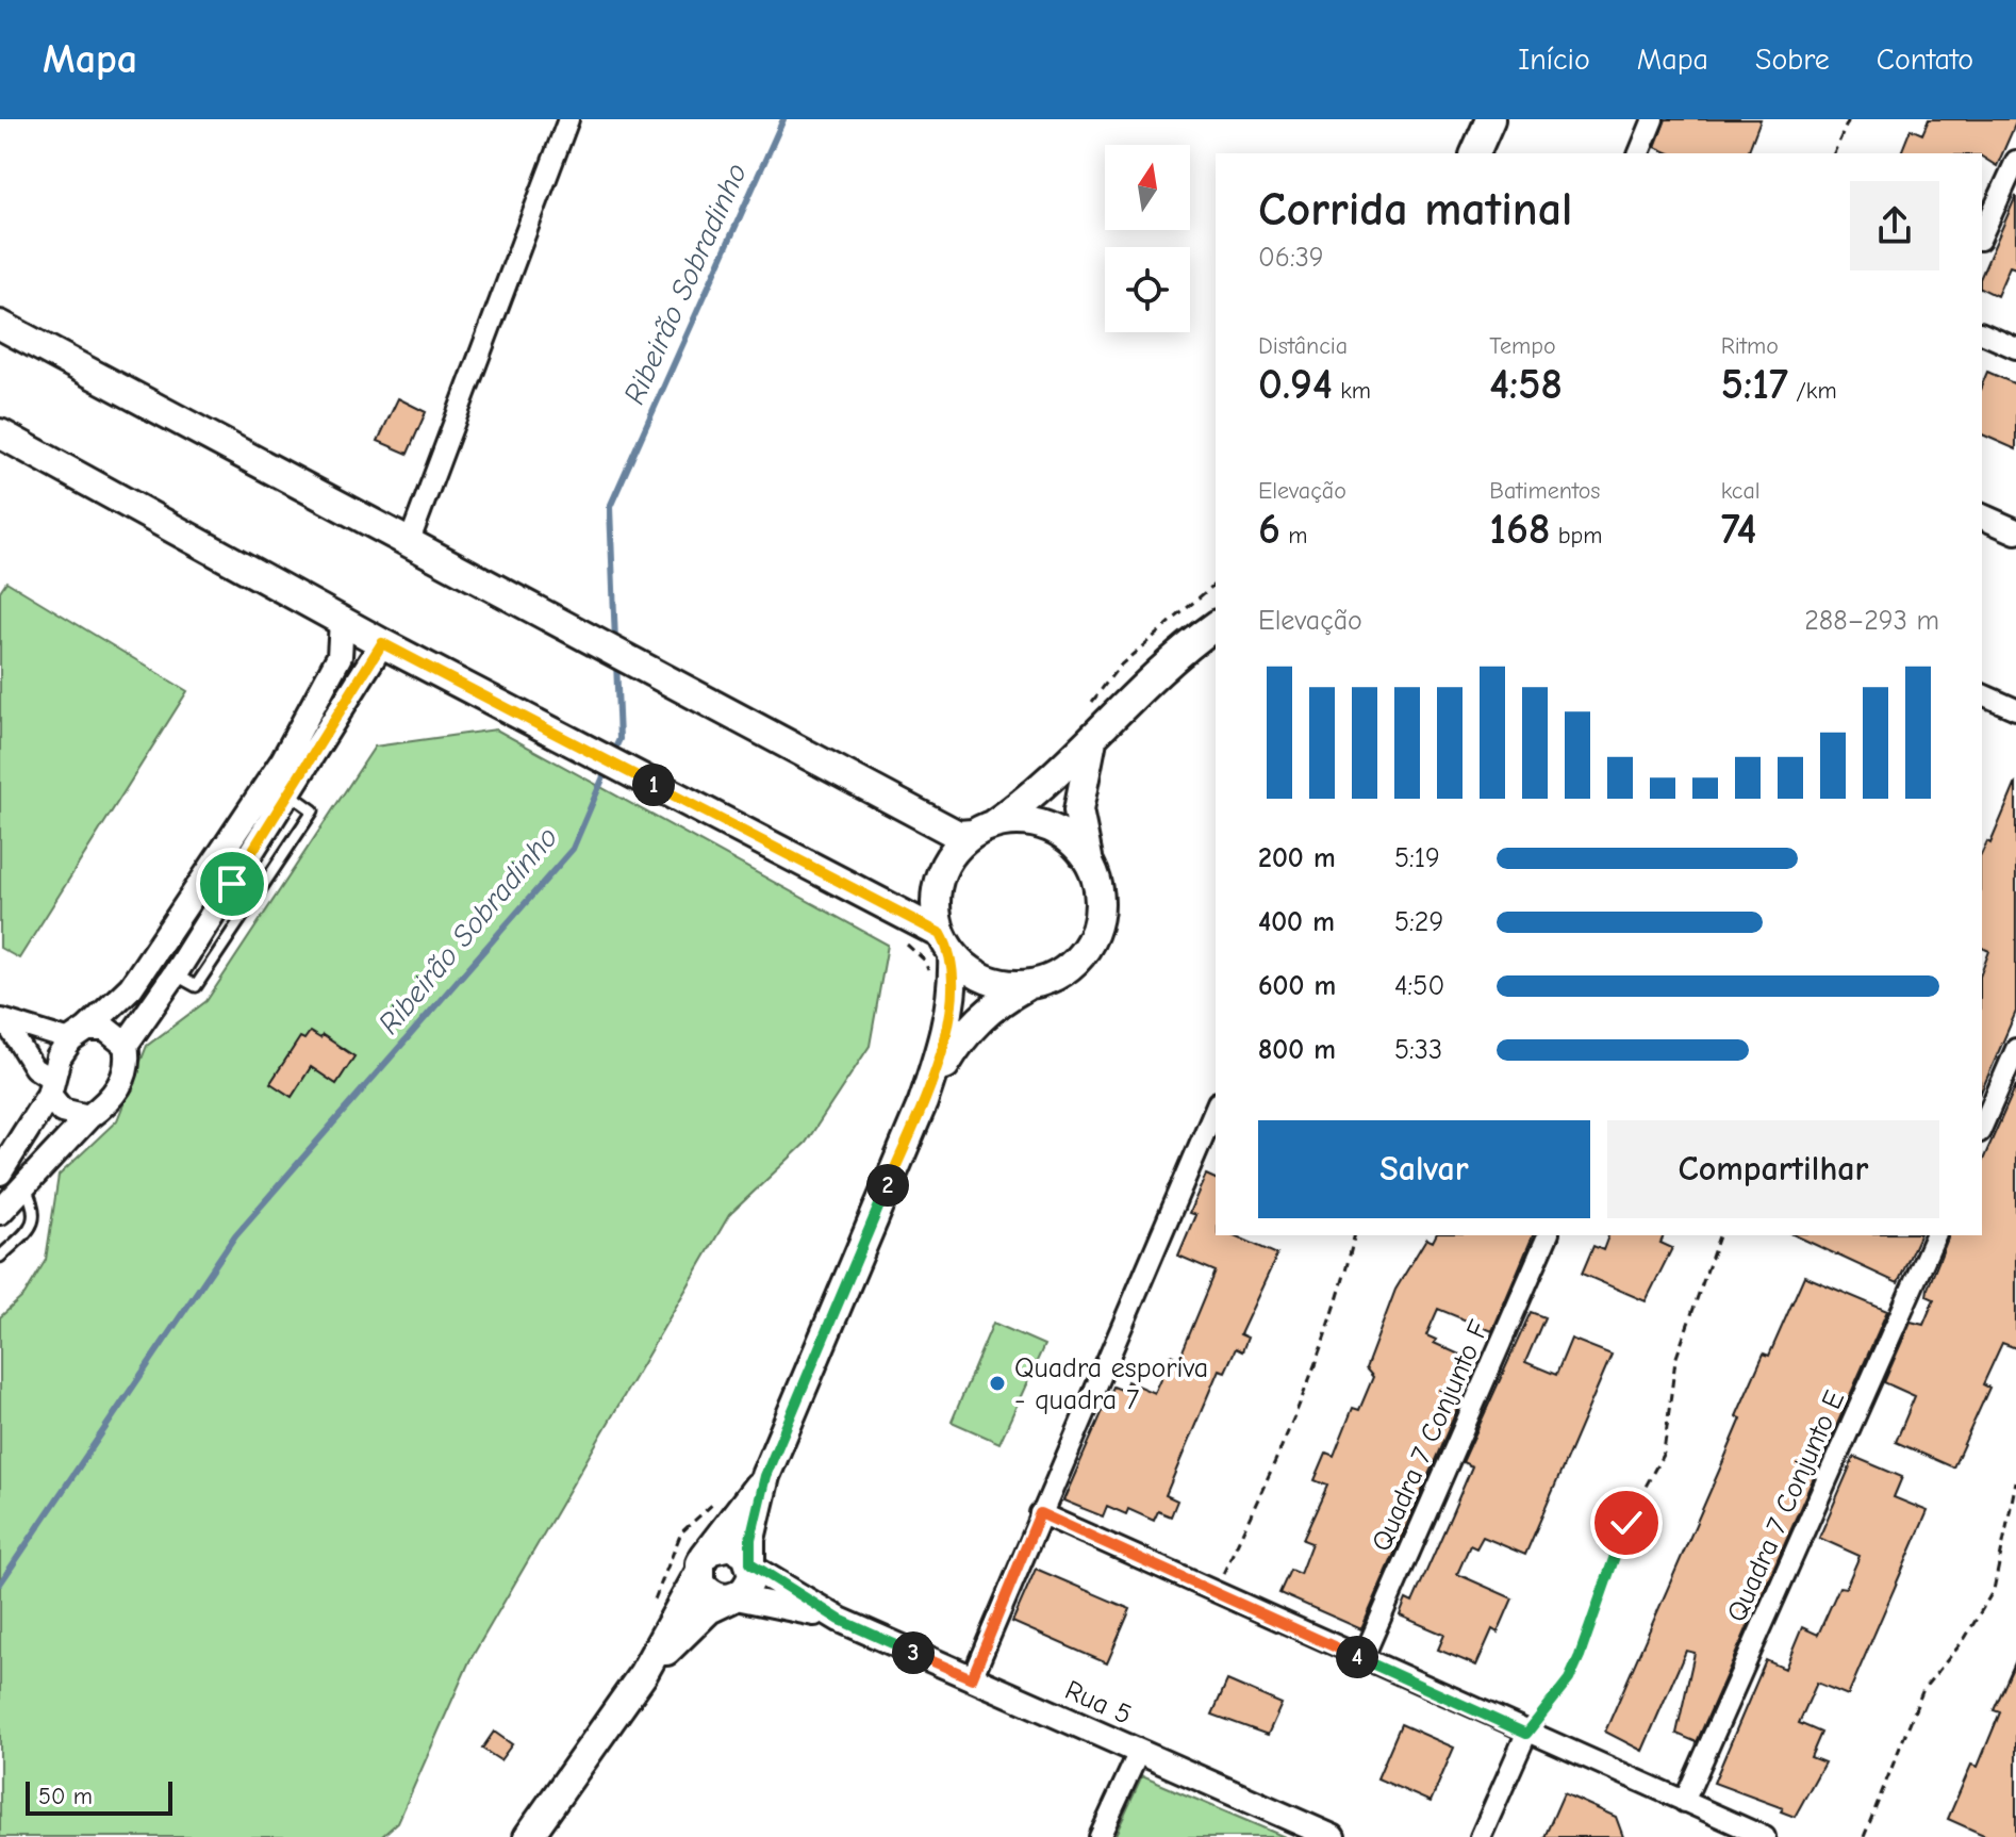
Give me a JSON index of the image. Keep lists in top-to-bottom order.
{
  "streets": {
    "street": ["Quadra 7 Conjunto F", "Quadra 7 Conjunto E", "Rua 5"]
  },
  "water": ["Ribeirão Sobradinho"],
  "places": ["Quadra esporiva - quadra 7"],
  "scale_bar": "50 m",
  "north": "top",
  "page": {
    "header": "Mapa",
    "nav": [
      "Início",
      "Mapa",
      "Sobre",
      "Contato"
    ],
    "heading": ["Corrida matinal", "06:39"],
    "stats": [
      ["Distância", "0.94 km"],
      ["Tempo", "4:58"],
      ["Ritmo", "5:17 /km"],
      ["Elevação", "6 m"],
      ["Batimentos", "168 bpm"],
      ["kcal", "74"]
    ],
    "chart": ["Elevação", "288–293 m"],
    "pins": [
      "1",
      "2",
      "3",
      "4"
    ],
    "list": [
      {
        "name": "200 m",
        "note": "5:19"
      },
      {
        "name": "400 m",
        "note": "5:29"
      },
      {
        "name": "600 m",
        "note": "4:50"
      },
      {
        "name": "800 m",
        "note": "5:33"
      }
    ],
    "buttons": ["Salvar", "Compartilhar"],
    "scale": "50 m"
  }
}
